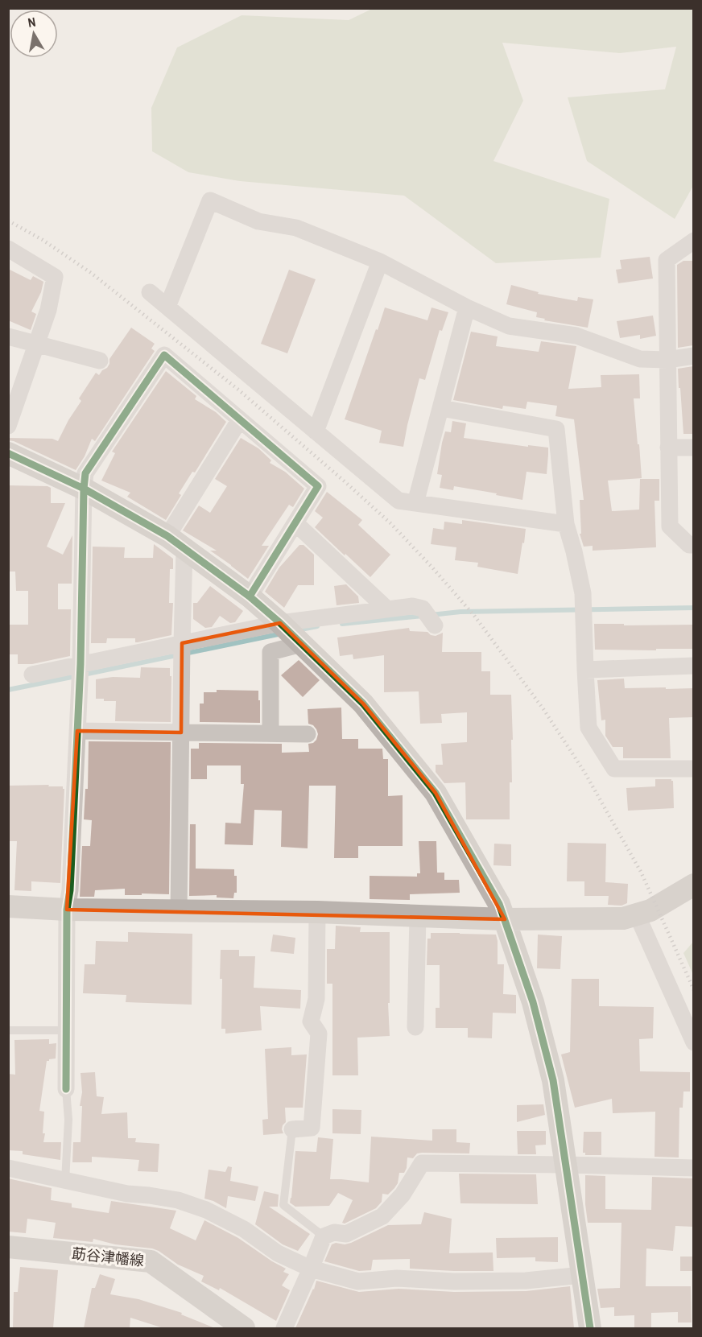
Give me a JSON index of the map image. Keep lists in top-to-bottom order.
{
  "streets": {
    "street": ["莇谷津幡線"]
  },
  "north": "top"
}
